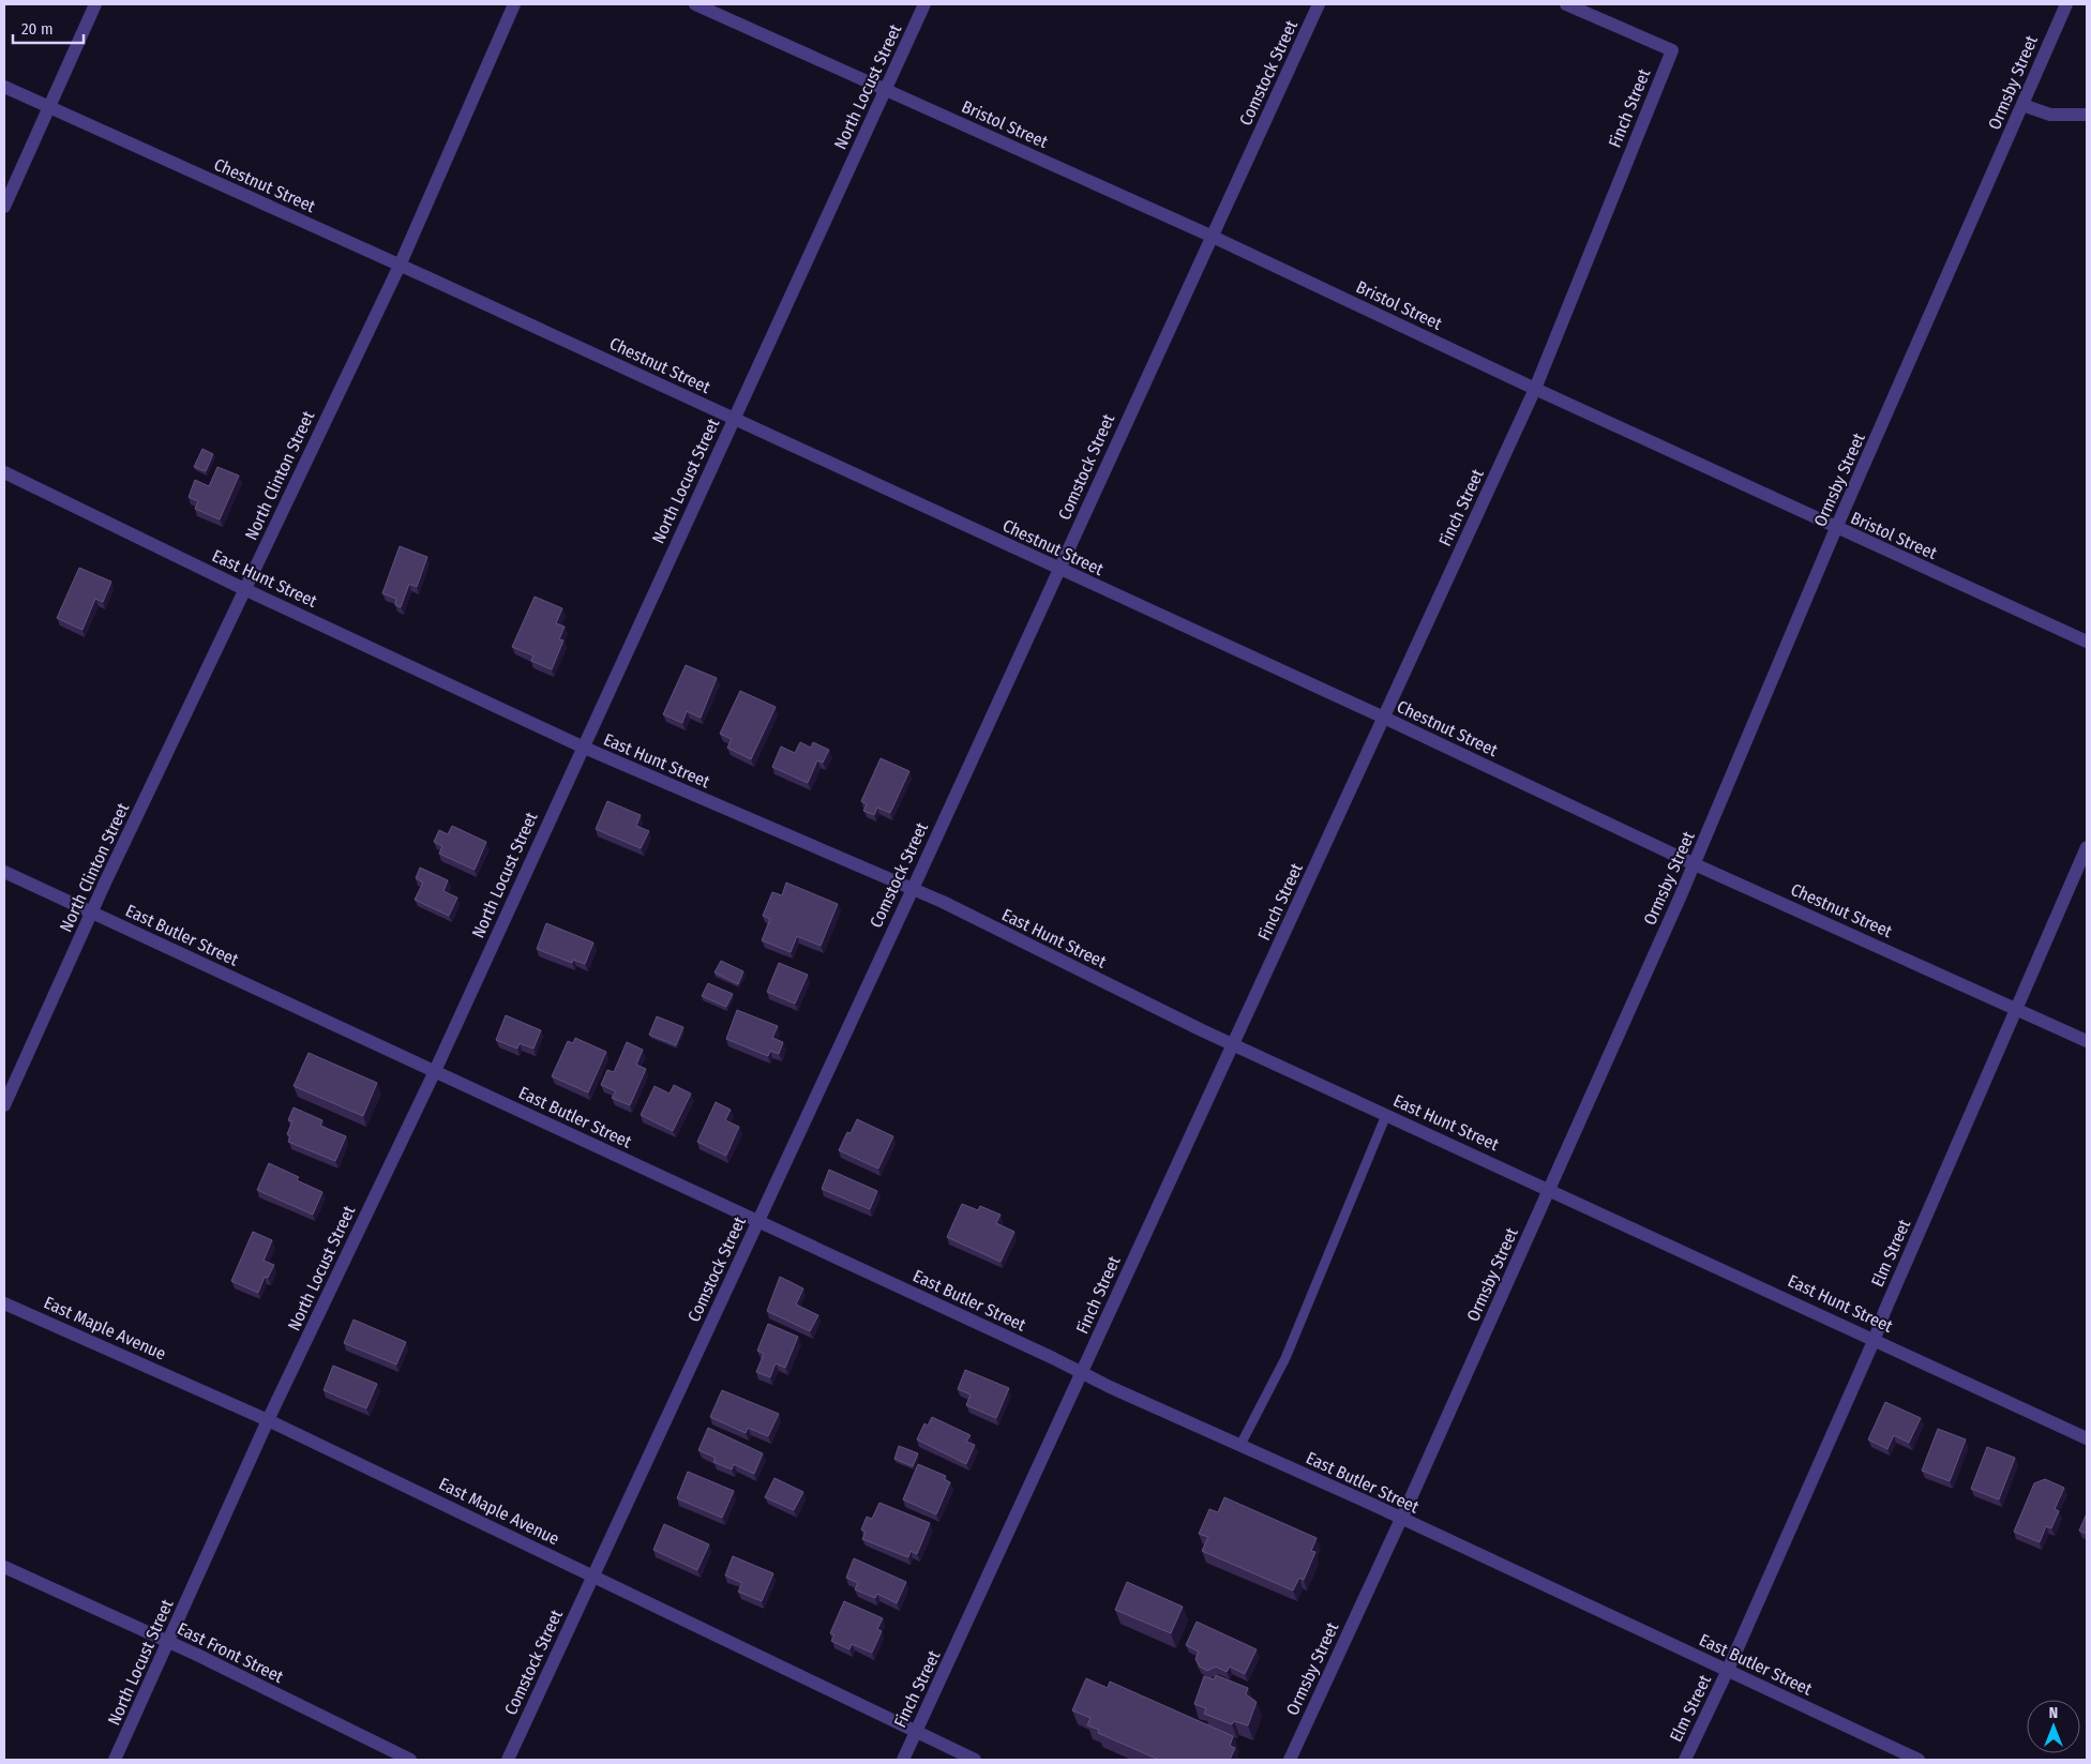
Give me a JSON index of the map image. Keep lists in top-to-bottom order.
{
  "streets": {
    "street": [
      "Comstock Street",
      "Ormsby Street",
      "North Locust Street",
      "Finch Street",
      "Bristol Street",
      "Chestnut Street",
      "North Clinton Street",
      "East Hunt Street",
      "East Butler Street",
      "Elm Street",
      "East Maple Avenue",
      "East Front Street"
    ]
  },
  "crossings": [
    ["Comstock Street", "Bristol Street"],
    ["Comstock Street", "Chestnut Street"],
    ["Comstock Street", "East Hunt Street"],
    ["Comstock Street", "East Butler Street"],
    ["Comstock Street", "East Maple Avenue"],
    ["Ormsby Street", "Bristol Street"],
    ["Ormsby Street", "Chestnut Street"],
    ["Ormsby Street", "East Hunt Street"],
    ["Ormsby Street", "East Butler Street"],
    ["North Locust Street", "Bristol Street"],
    ["North Locust Street", "Chestnut Street"],
    ["North Locust Street", "East Hunt Street"],
    ["North Locust Street", "East Butler Street"],
    ["North Locust Street", "East Maple Avenue"],
    ["North Locust Street", "East Front Street"],
    ["Finch Street", "Bristol Street"],
    ["Finch Street", "Chestnut Street"],
    ["Finch Street", "East Hunt Street"],
    ["Finch Street", "East Butler Street"],
    ["Finch Street", "East Maple Avenue"],
    ["Chestnut Street", "North Clinton Street"],
    ["Chestnut Street", "Elm Street"],
    ["North Clinton Street", "East Hunt Street"],
    ["North Clinton Street", "East Butler Street"],
    ["East Hunt Street", "Elm Street"],
    ["East Butler Street", "Elm Street"]
  ],
  "scale_bar": "20 m",
  "north": "top"
}
